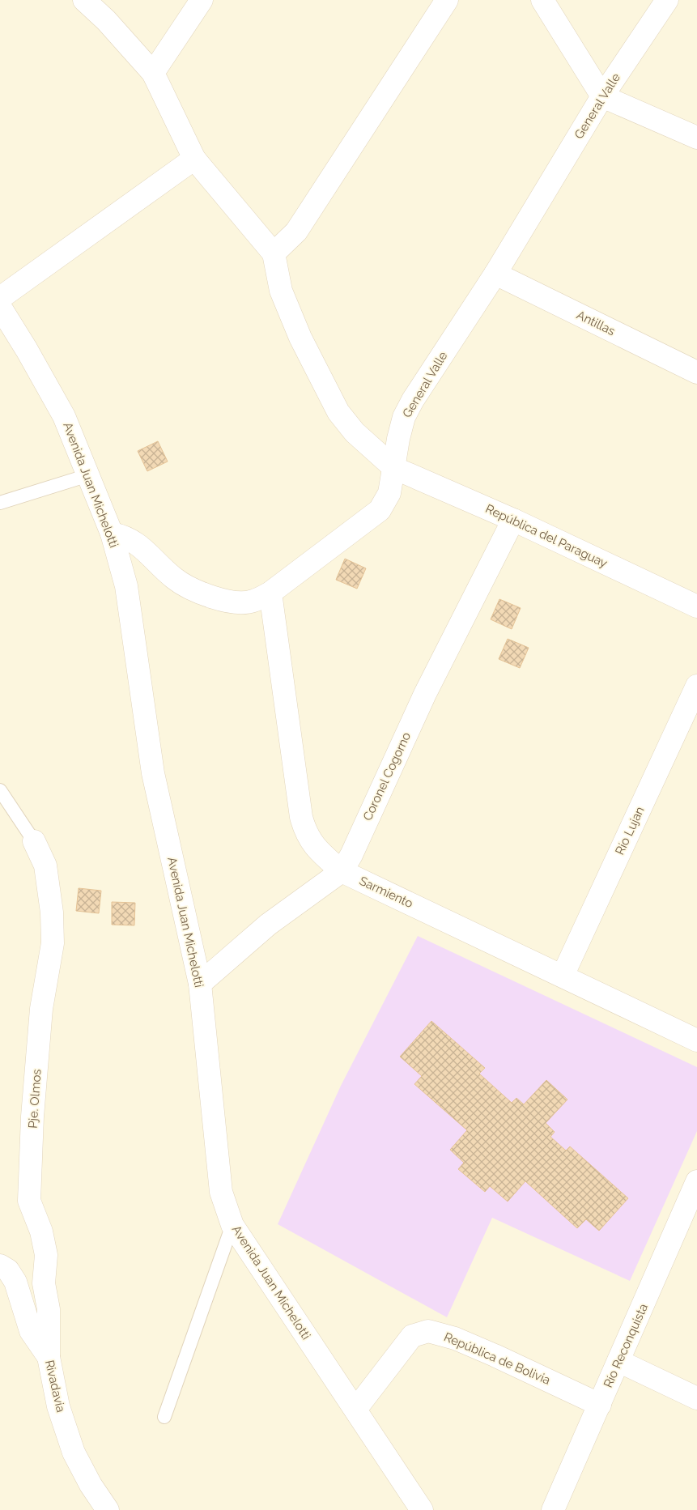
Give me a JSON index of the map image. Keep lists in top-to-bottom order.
{
  "streets": {
    "street": [
      "General Valle",
      "Antillas",
      "Avenida Juan Michelotti",
      "República del Paraguay",
      "Coronel Cogorno",
      "Río Lujan",
      "Sarmiento",
      "Pje. Olmos",
      "Río Reconquista",
      "República de Bolivia",
      "Rivadavia"
    ]
  },
  "crossings": [
    ["General Valle", "Antillas"],
    ["General Valle", "Avenida Juan Michelotti"],
    ["General Valle", "República del Paraguay"],
    ["General Valle", "Sarmiento"],
    ["Avenida Juan Michelotti", "Coronel Cogorno"],
    ["Avenida Juan Michelotti", "República de Bolivia"],
    ["República del Paraguay", "Coronel Cogorno"],
    ["Coronel Cogorno", "Sarmiento"],
    ["Río Lujan", "Sarmiento"],
    ["Pje. Olmos", "Rivadavia"],
    ["Río Reconquista", "República de Bolivia"]
  ]
}
